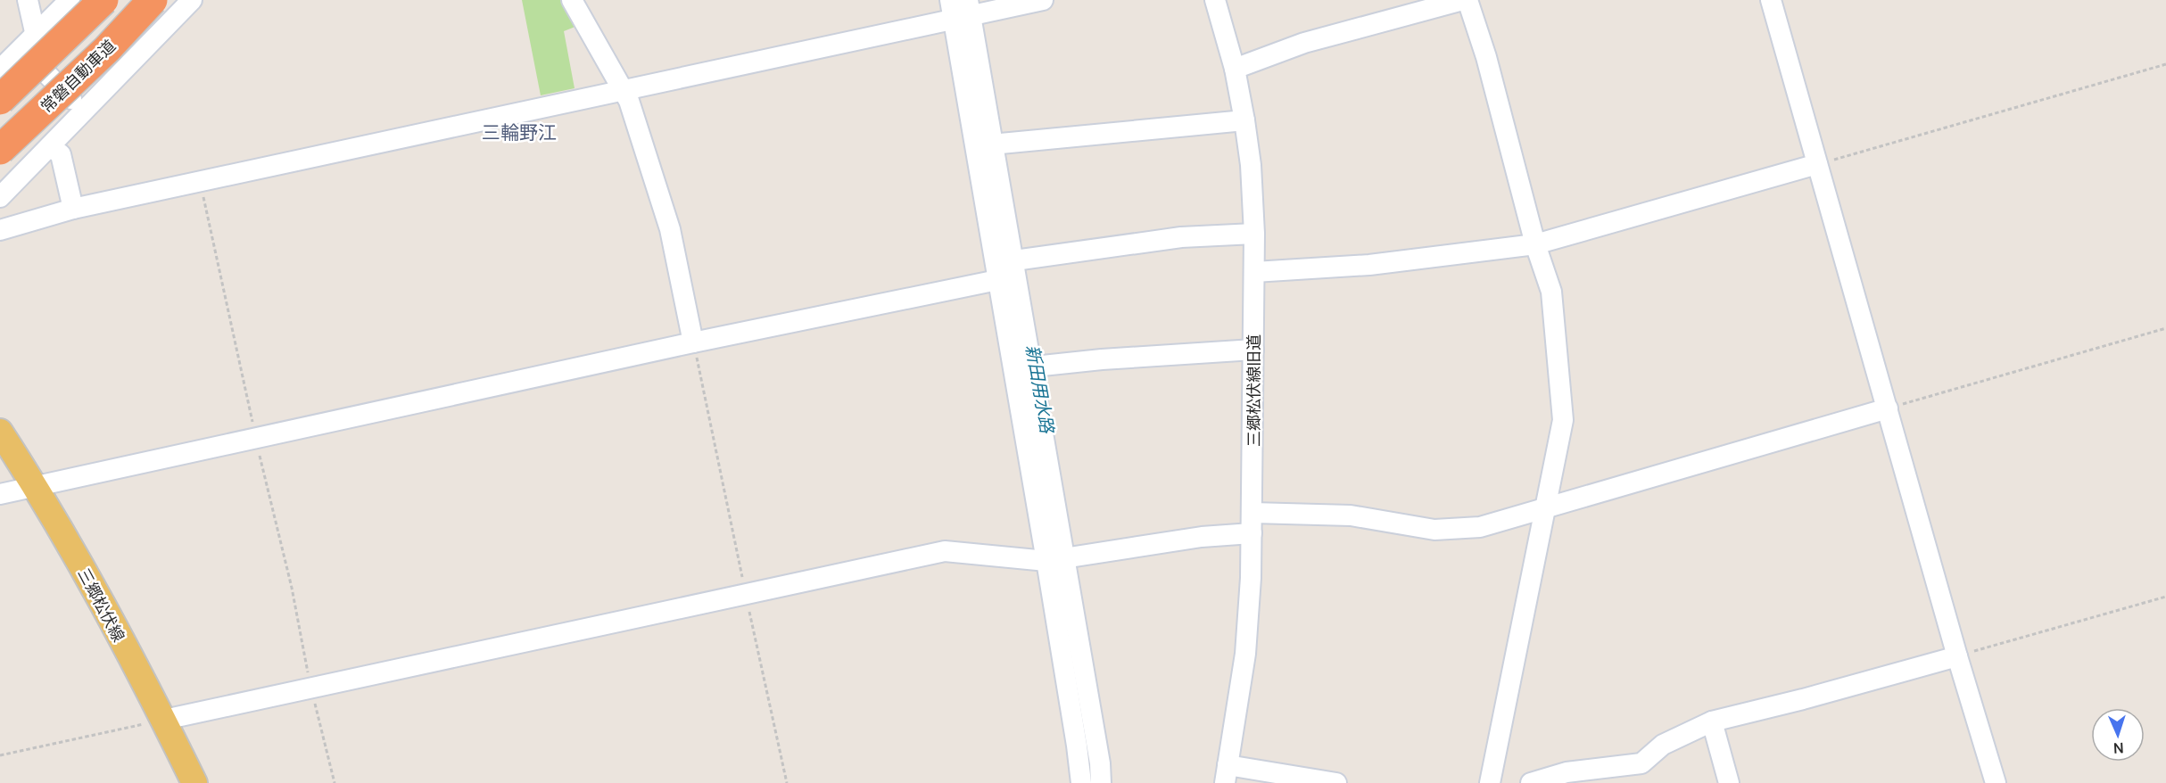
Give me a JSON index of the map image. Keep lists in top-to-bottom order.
{
  "streets": {
    "highway": ["常磐自動車道"],
    "main road": ["三郷松伏線"],
    "street": ["三郷松伏線旧道"]
  },
  "districts": ["三輪野江"],
  "water": ["新田用水路"],
  "north": "bottom"
}
